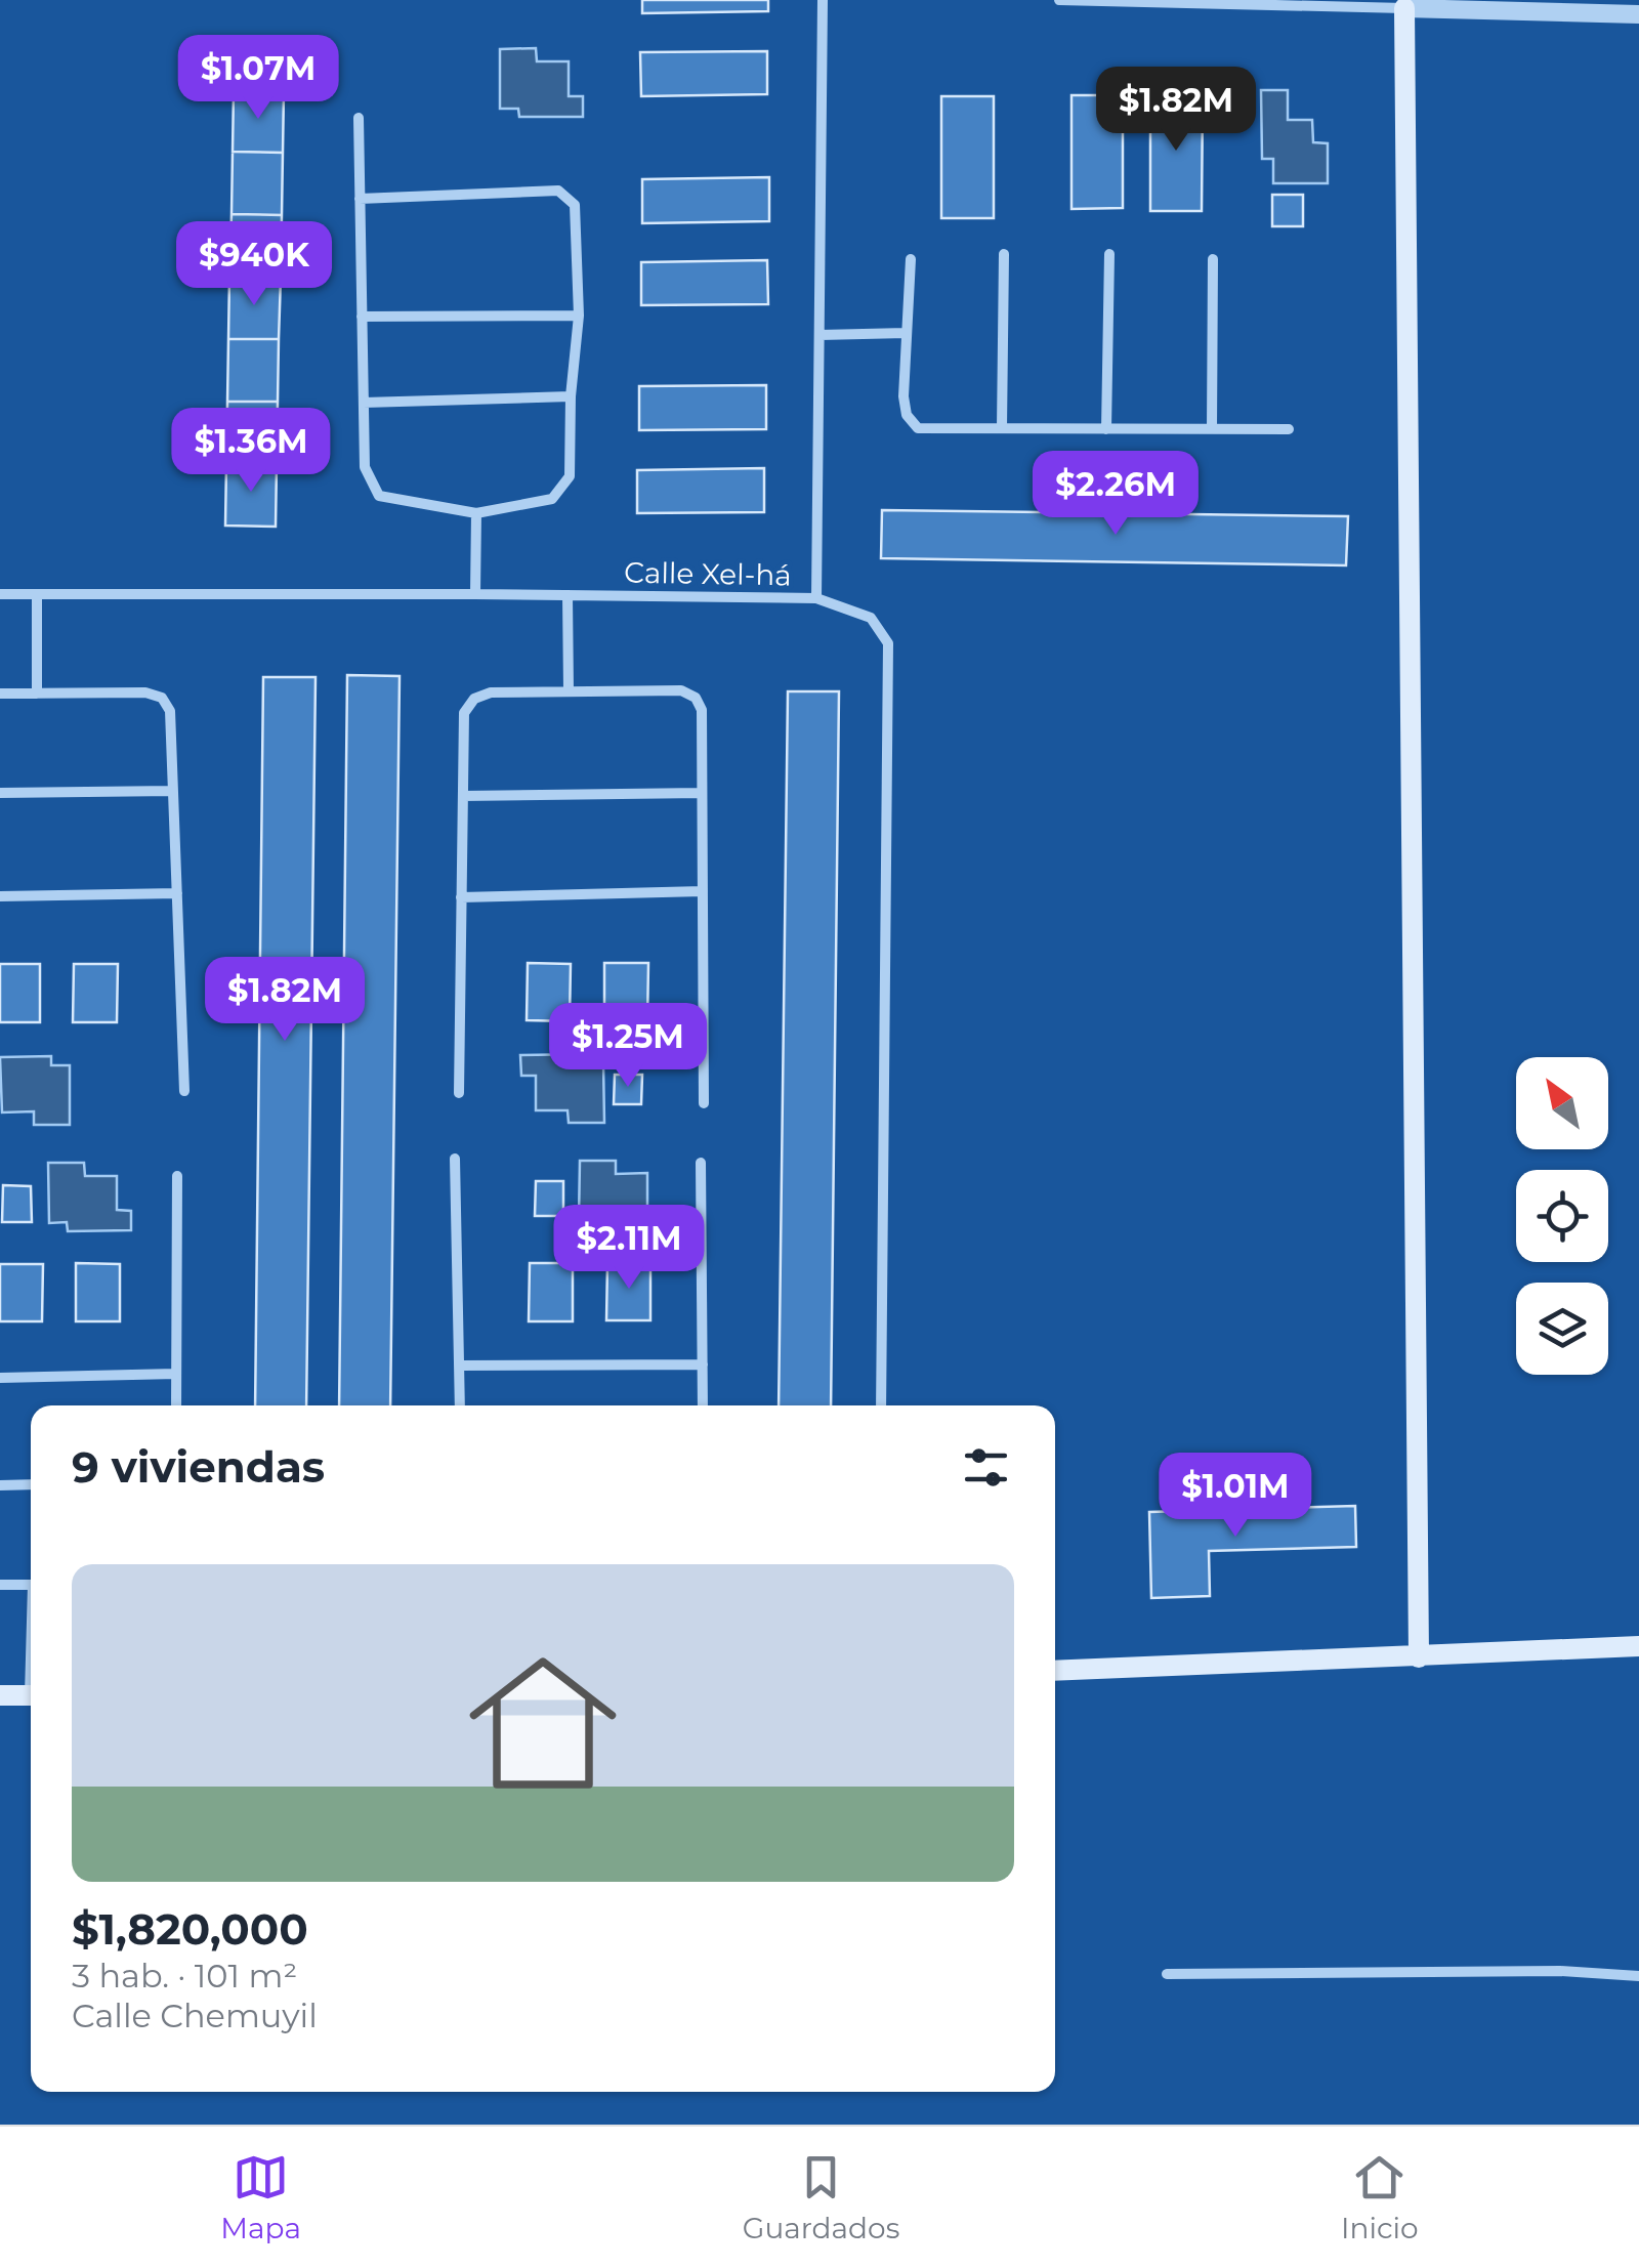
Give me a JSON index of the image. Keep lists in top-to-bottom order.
{
  "streets": {
    "street": ["Calle Xel-há"]
  },
  "north": "top left",
  "page": {
    "price": [
      "$1.07M",
      "$1.82M",
      "$940K",
      "$1.36M",
      "$2.26M",
      "$1.82M",
      "$1.25M",
      "$2.11M",
      "$1.01M"
    ],
    "heading": "9 viviendas",
    "list": [
      {
        "name": "$1,820,000",
        "note": "3 hab. · 101 m² · Calle Chemuyil"
      }
    ],
    "tabs": ["Mapa", "Guardados", "Inicio"]
  }
}
